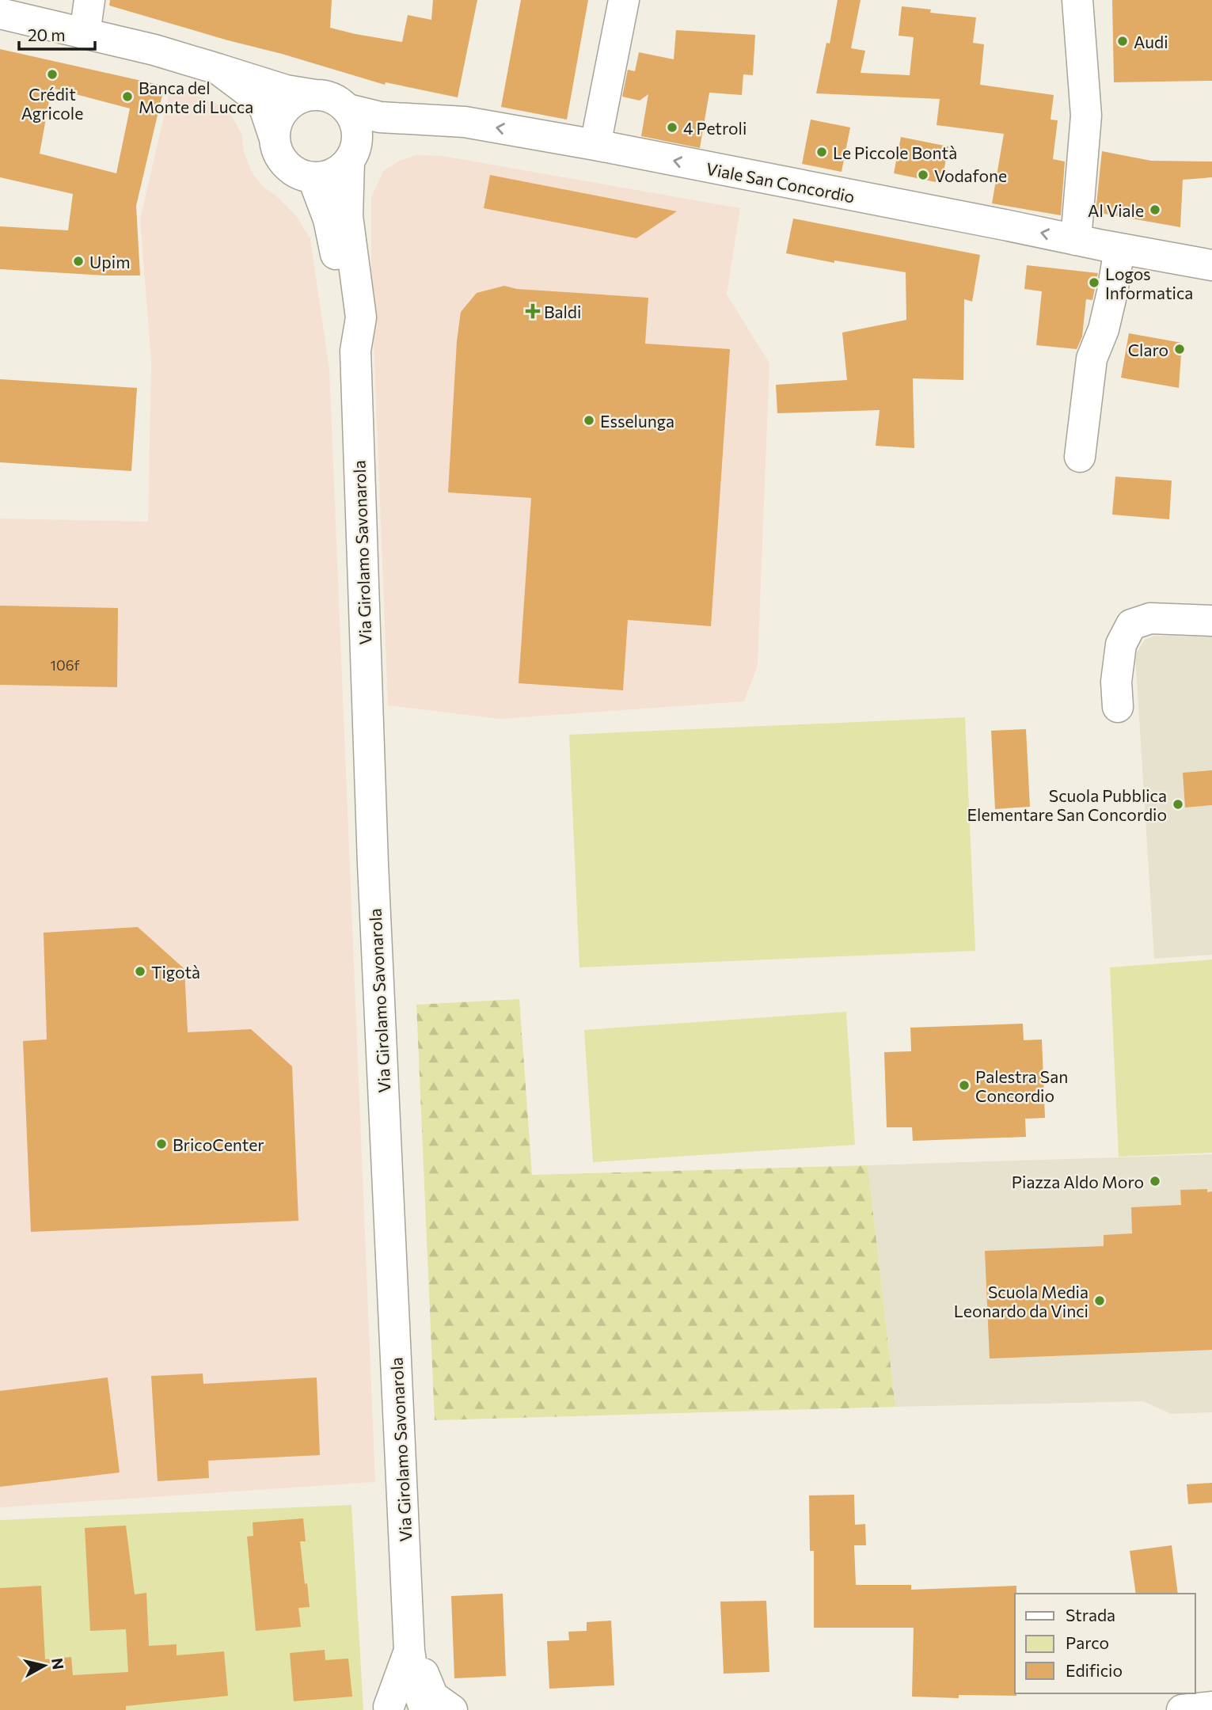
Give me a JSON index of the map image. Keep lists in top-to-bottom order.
{
  "streets": {
    "street": ["Viale San Concordio", "Via Girolamo Savonarola"]
  },
  "crossings": [
    ["Viale San Concordio", "Via Girolamo Savonarola"]
  ],
  "one_way": ["Viale San Concordio"],
  "places": {
    "other": [
      "Audi",
      "Crédit Agricole",
      "Banca del Monte di Lucca",
      "4 Petroli",
      "Le Piccole Bontà",
      "Vodafone",
      "Al Viale",
      "Upim",
      "Logos Informatica",
      "Claro",
      "Esselunga",
      "Scuola Pubblica Elementare San Concordio",
      "Tigotà",
      "Palestra San Concordio",
      "BricoCenter",
      "Piazza Aldo Moro",
      "Scuola Media Leonardo da Vinci"
    ],
    "health": ["Baldi"]
  },
  "house_numbers": ["106f"],
  "legend": ["Strada", "Parco", "Edificio"],
  "scale_bar": "20 m",
  "north": "right"
}
